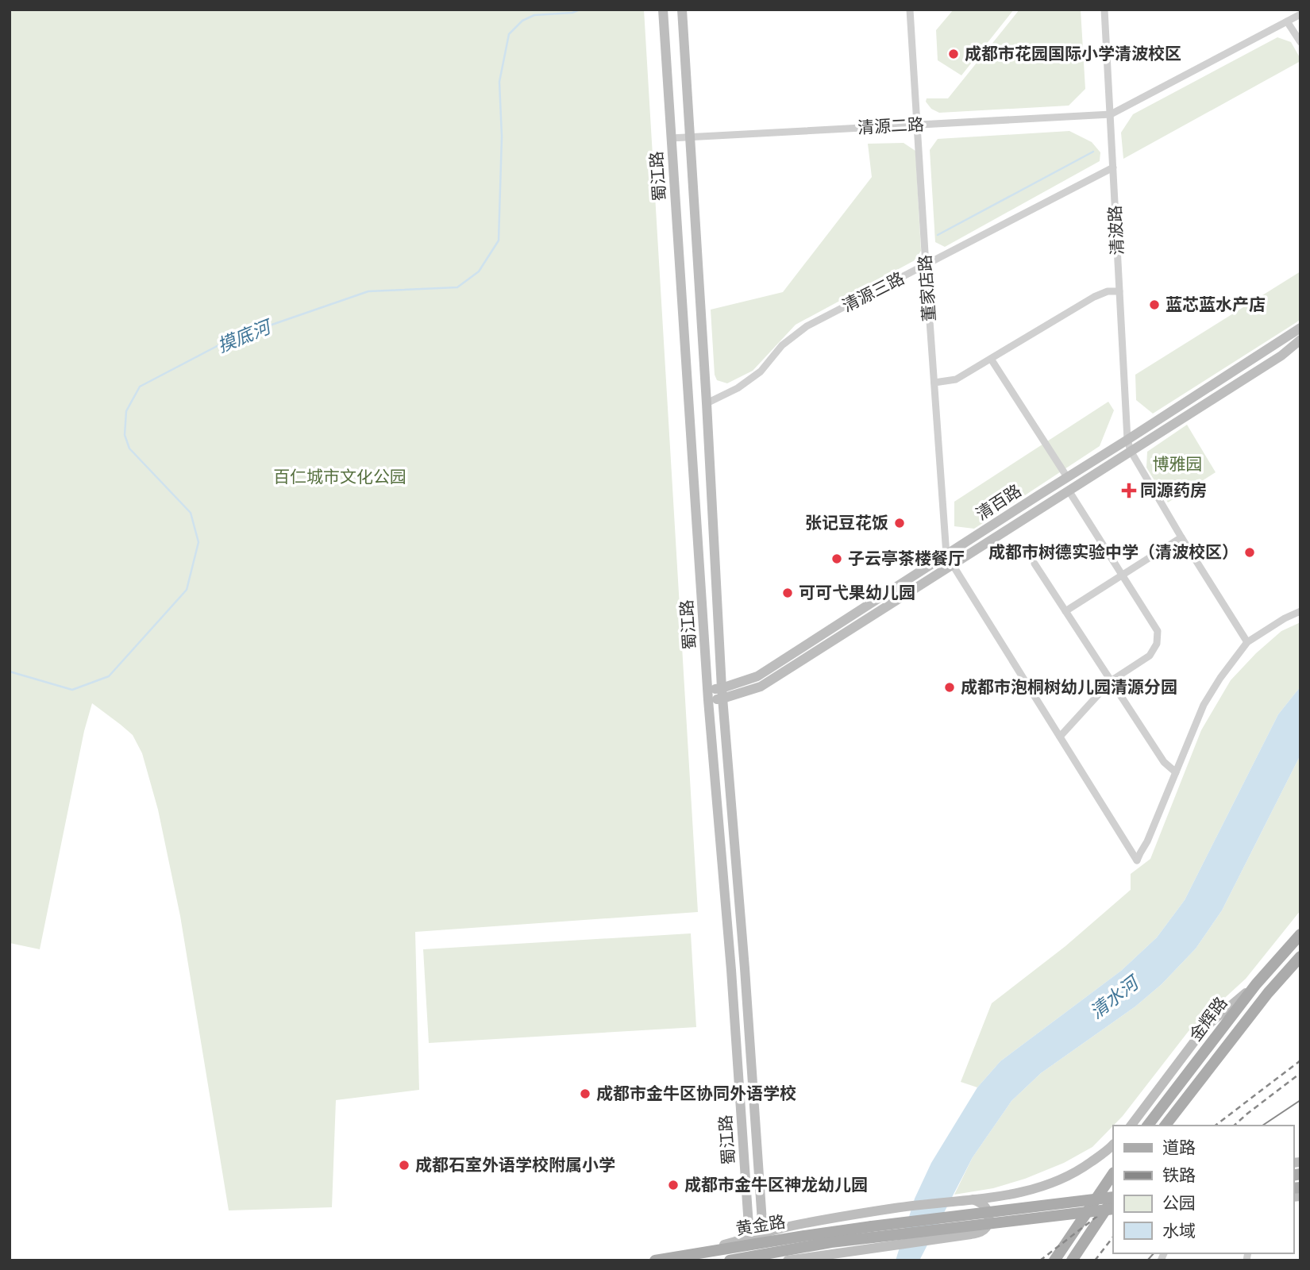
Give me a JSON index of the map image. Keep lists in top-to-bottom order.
{
  "streets": {
    "main road": ["金辉路", "黄金路"],
    "street": [
      "清源二路",
      "蜀江路",
      "清波路",
      "董家店路",
      "清源三路",
      "清百路"
    ]
  },
  "crossings": [
    ["清源二路", "蜀江路"],
    ["清源二路", "清波路"],
    ["清源二路", "董家店路"],
    ["蜀江路", "清源三路"],
    ["蜀江路", "清百路"],
    ["清波路", "清源三路"],
    ["清波路", "清百路"],
    ["董家店路", "清源三路"],
    ["董家店路", "清百路"]
  ],
  "water": ["摸底河", "清水河"],
  "parks": ["博雅园", "百仁城市文化公园"],
  "places": {
    "other": [
      "成都市花园国际小学清波校区",
      "蓝芯蓝水产店",
      "张记豆花饭",
      "成都市树德实验中学（清波校区）",
      "子云亭茶楼餐厅",
      "可可弋果幼儿园",
      "成都市泡桐树幼儿园清源分园",
      "成都市金牛区协同外语学校",
      "成都石室外语学校附属小学",
      "成都市金牛区神龙幼儿园"
    ],
    "health": ["同源药房"]
  },
  "legend": [
    "道路",
    "铁路",
    "公园",
    "水域"
  ]
}
